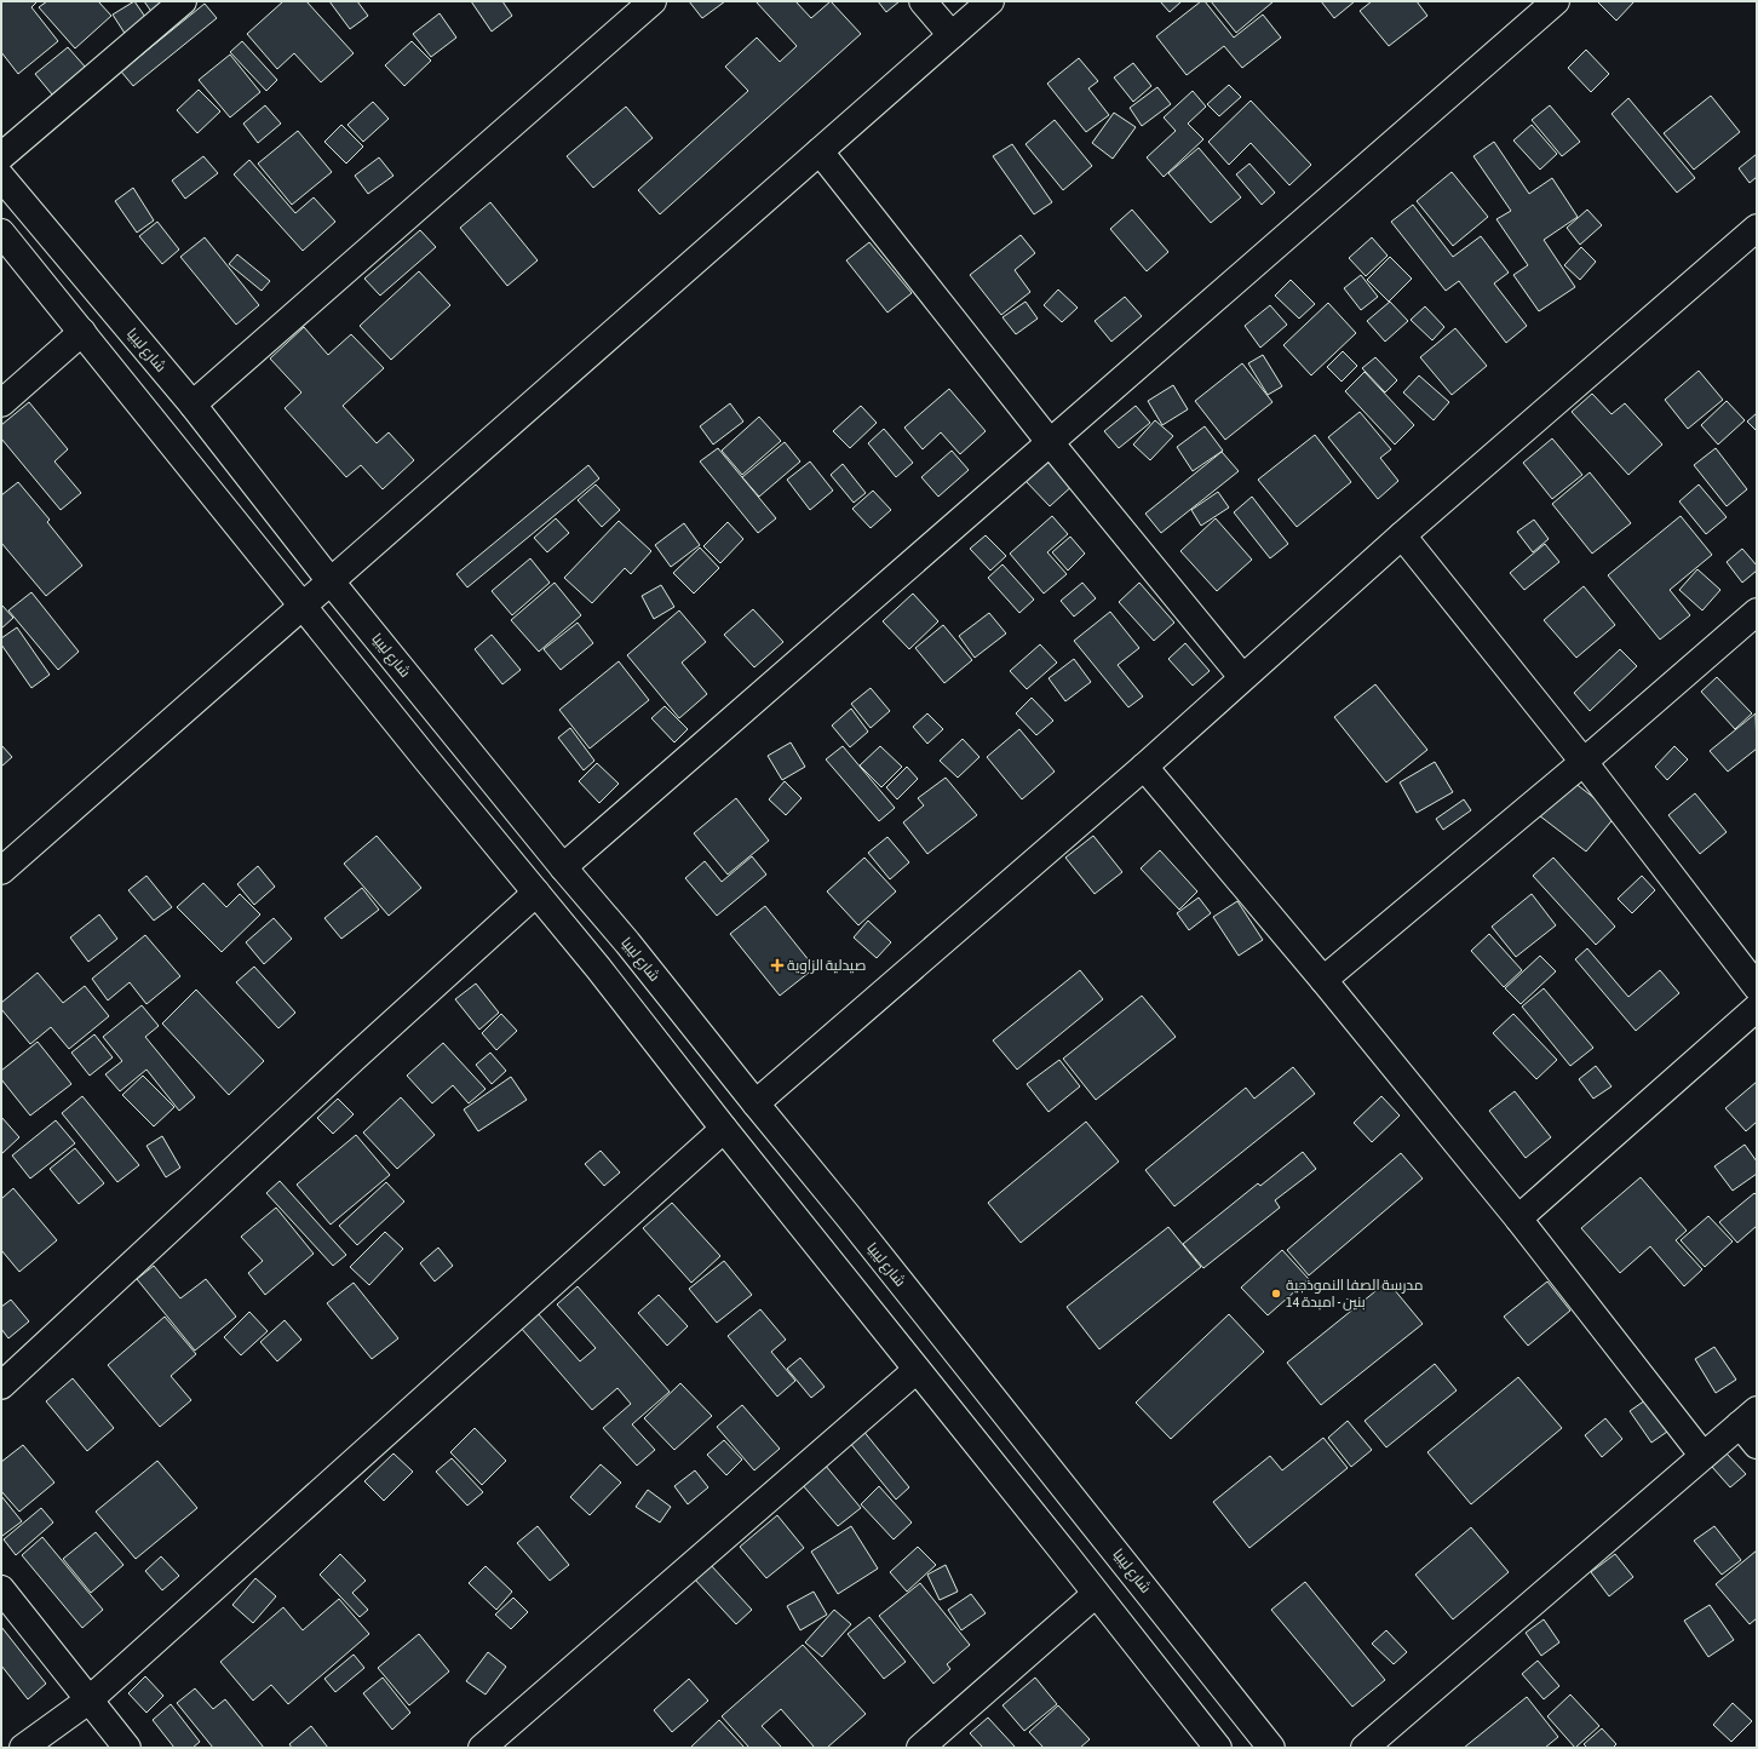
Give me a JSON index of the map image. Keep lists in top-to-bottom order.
{
  "streets": {
    "street": ["شارع ليبيا"]
  },
  "places": {
    "health": ["صيدلية الزاوية"],
    "other": ["مدرسة الصفا النموذجية بنين - امبدة 14"]
  }
}
